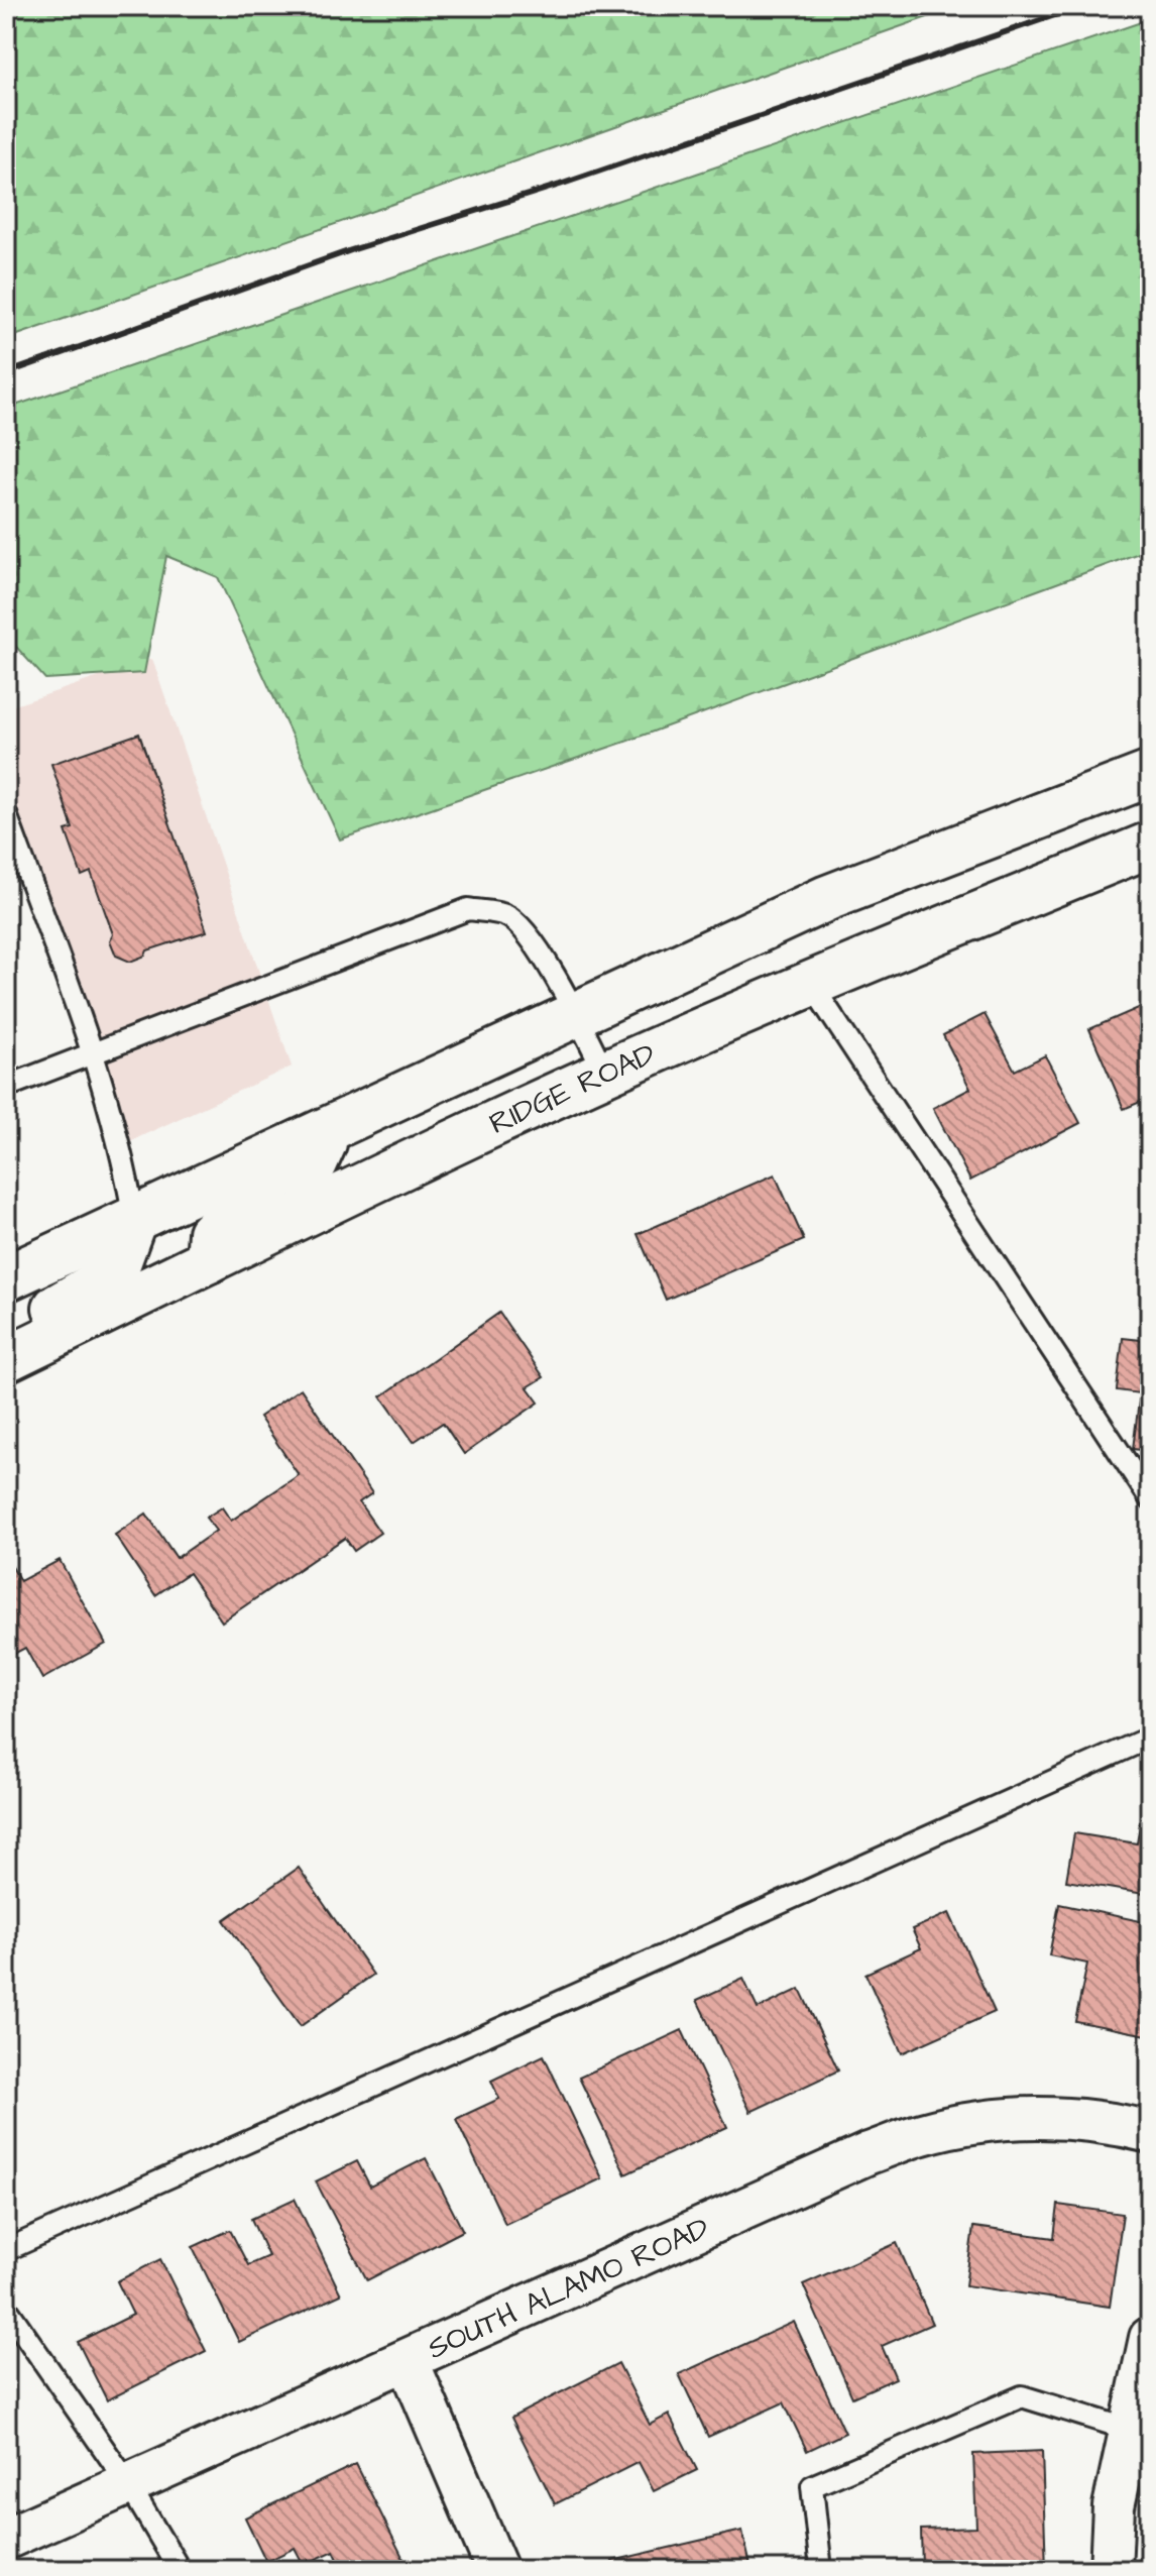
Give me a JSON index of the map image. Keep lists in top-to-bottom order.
{
  "streets": {
    "main road": ["RIDGE ROAD"],
    "street": ["SOUTH ALAMO ROAD"]
  }
}
